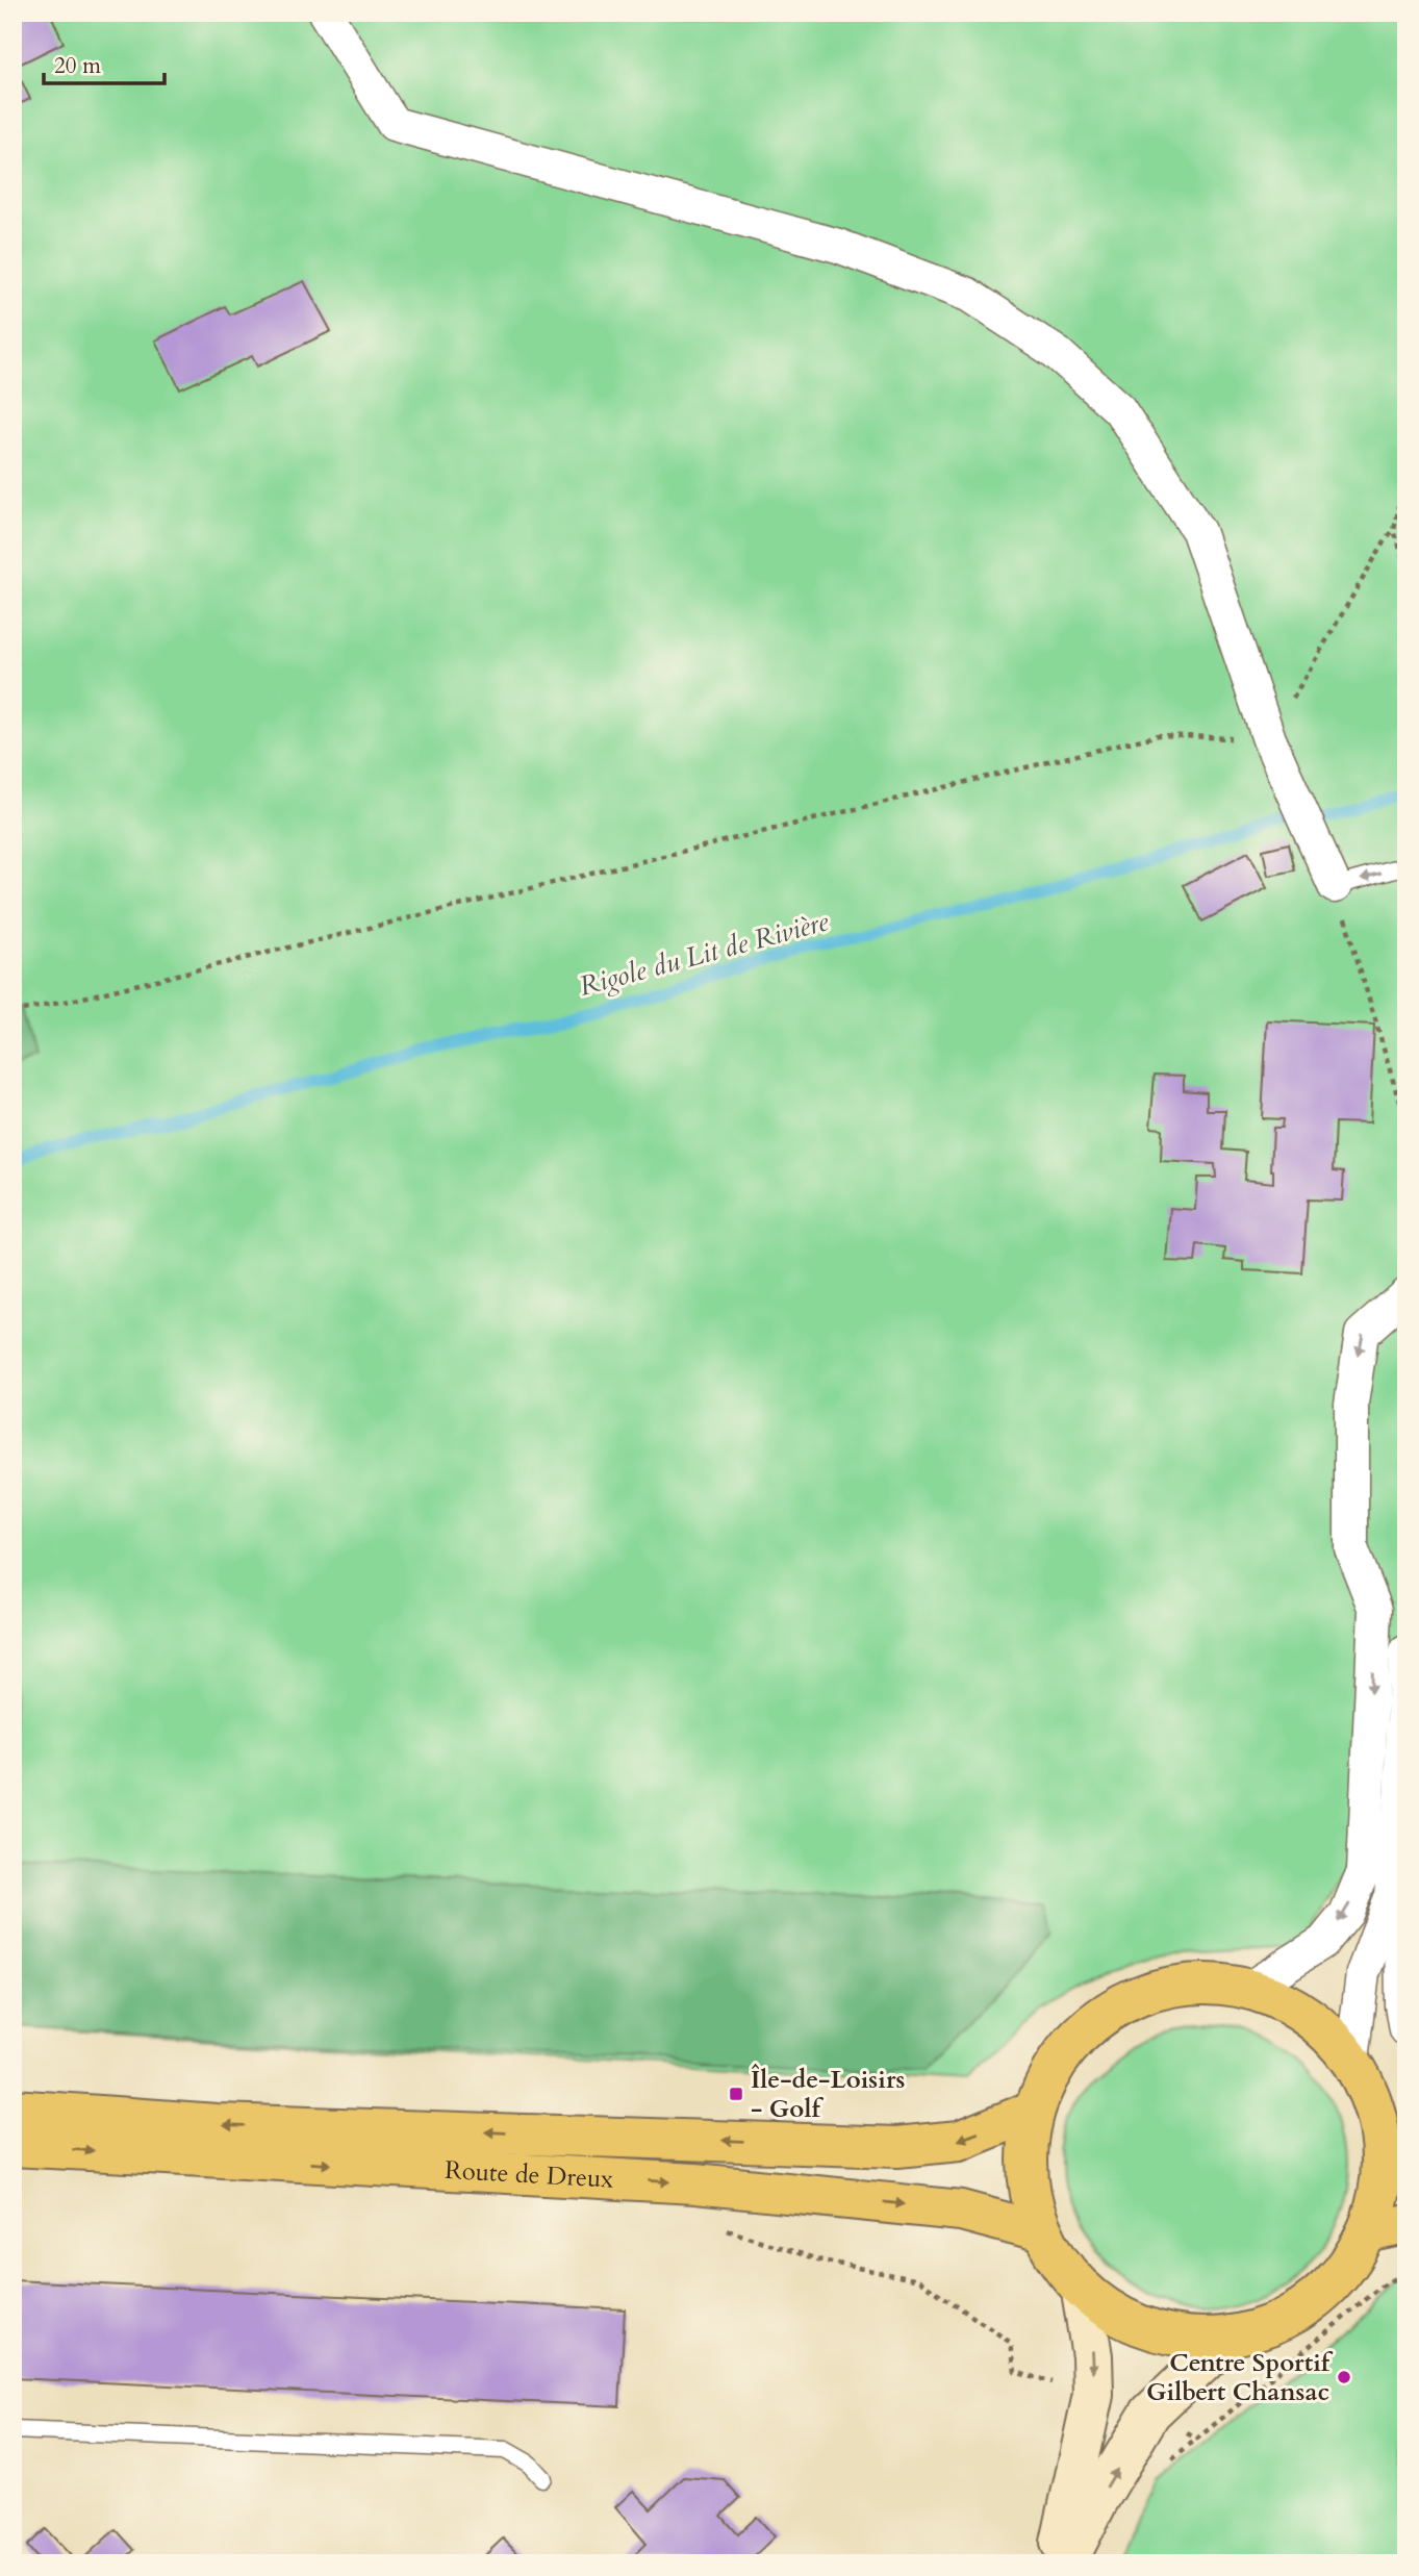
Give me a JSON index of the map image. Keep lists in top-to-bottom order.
{
  "streets": {
    "main road": ["Route de Dreux"]
  },
  "water": ["Rigole du Lit de Rivière"],
  "places": {
    "transit": ["Île-de-Loisirs - Golf"],
    "other": ["Centre Sportif Gilbert Chansac"]
  },
  "scale_bar": "20 m"
}
